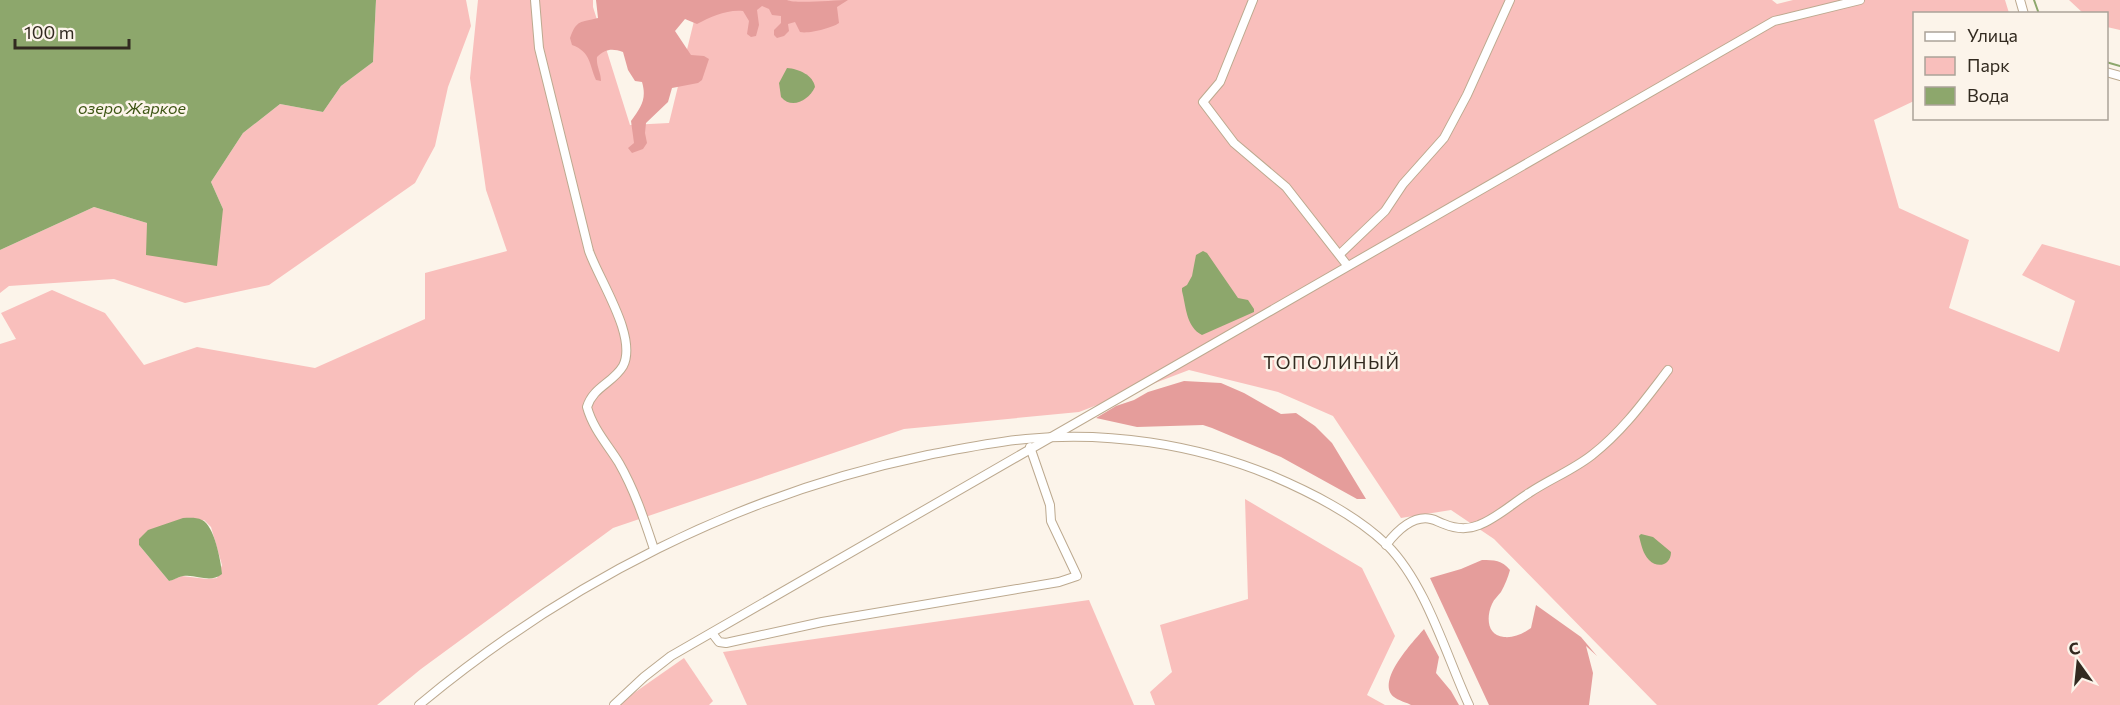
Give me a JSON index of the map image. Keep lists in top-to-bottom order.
{
  "districts": ["ТОПОЛИНЫЙ"],
  "water": ["озеро Жаркое"],
  "legend": ["Улица", "Парк", "Вода"],
  "scale_bar": "100 m",
  "north": "top"
}
